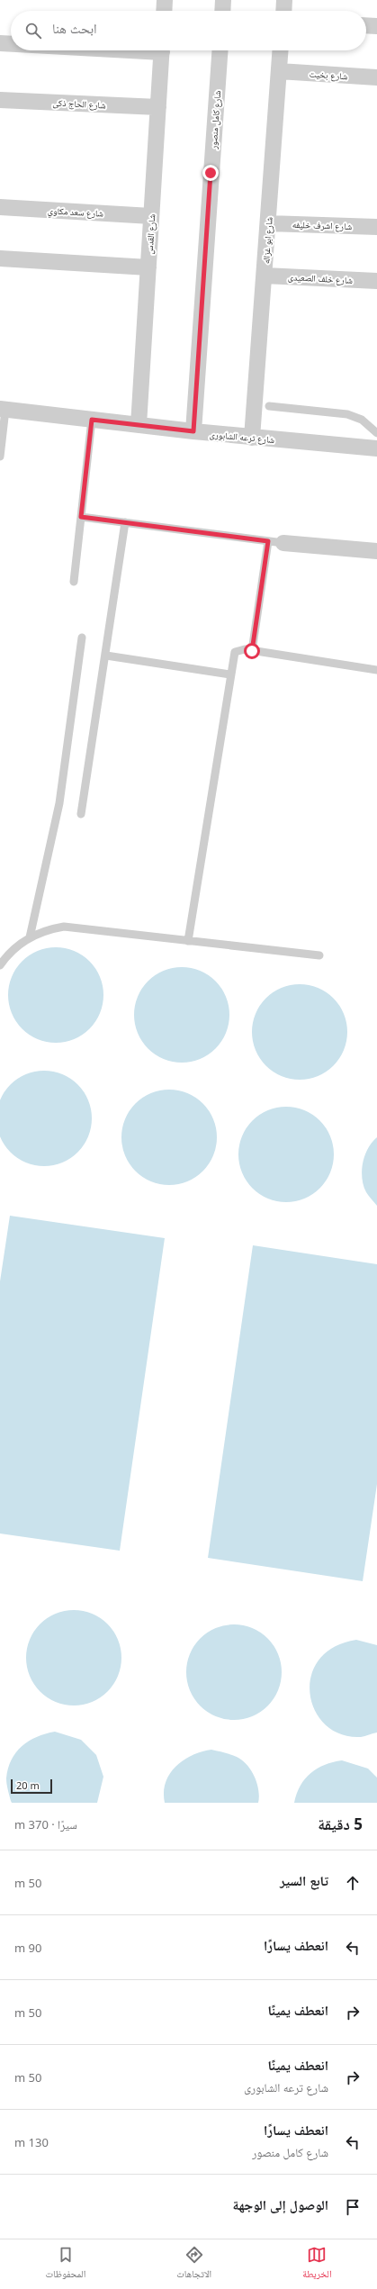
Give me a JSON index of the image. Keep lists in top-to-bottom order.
{
  "streets": {
    "street": [
      "شارع بخيت",
      "شارع الحاج ذكى",
      "شارع كامل منصور",
      "شارع سعد مكاوي",
      "شارع اشرف خليفه",
      "شارع القدس",
      "شارع ابو غزاله",
      "شارع خلف الصعيدى",
      "شارع ترعه الشابورى"
    ]
  },
  "crossings": [
    ["شارع بخيت", "شارع ابو غزاله"],
    ["شارع الحاج ذكى", "شارع القدس"],
    ["شارع كامل منصور", "شارع ترعه الشابورى"],
    ["شارع سعد مكاوي", "شارع القدس"],
    ["شارع اشرف خليفه", "شارع ابو غزاله"],
    ["شارع القدس", "شارع ترعه الشابورى"],
    ["شارع ابو غزاله", "شارع خلف الصعيدى"],
    ["شارع ابو غزاله", "شارع ترعه الشابورى"]
  ],
  "scale_bar": "20 m",
  "page": {
    "search": "ابحث هنا",
    "scale": "20 m",
    "heading": ["5 دقيقة", "سيرًا · 370 m"],
    "list": [
      ["تابع السير", "50 m"],
      ["انعطف يسارًا", "90 m"],
      ["انعطف يمينًا", "50 m"],
      ["انعطف يمينًا", "شارع ترعه الشابورى", "50 m"],
      ["انعطف يسارًا", "شارع كامل منصور", "130 m"],
      "الوصول إلى الوجهة"
    ],
    "nav": ["الخريطة", "الاتجاهات", "المحفوظات"]
  }
}
